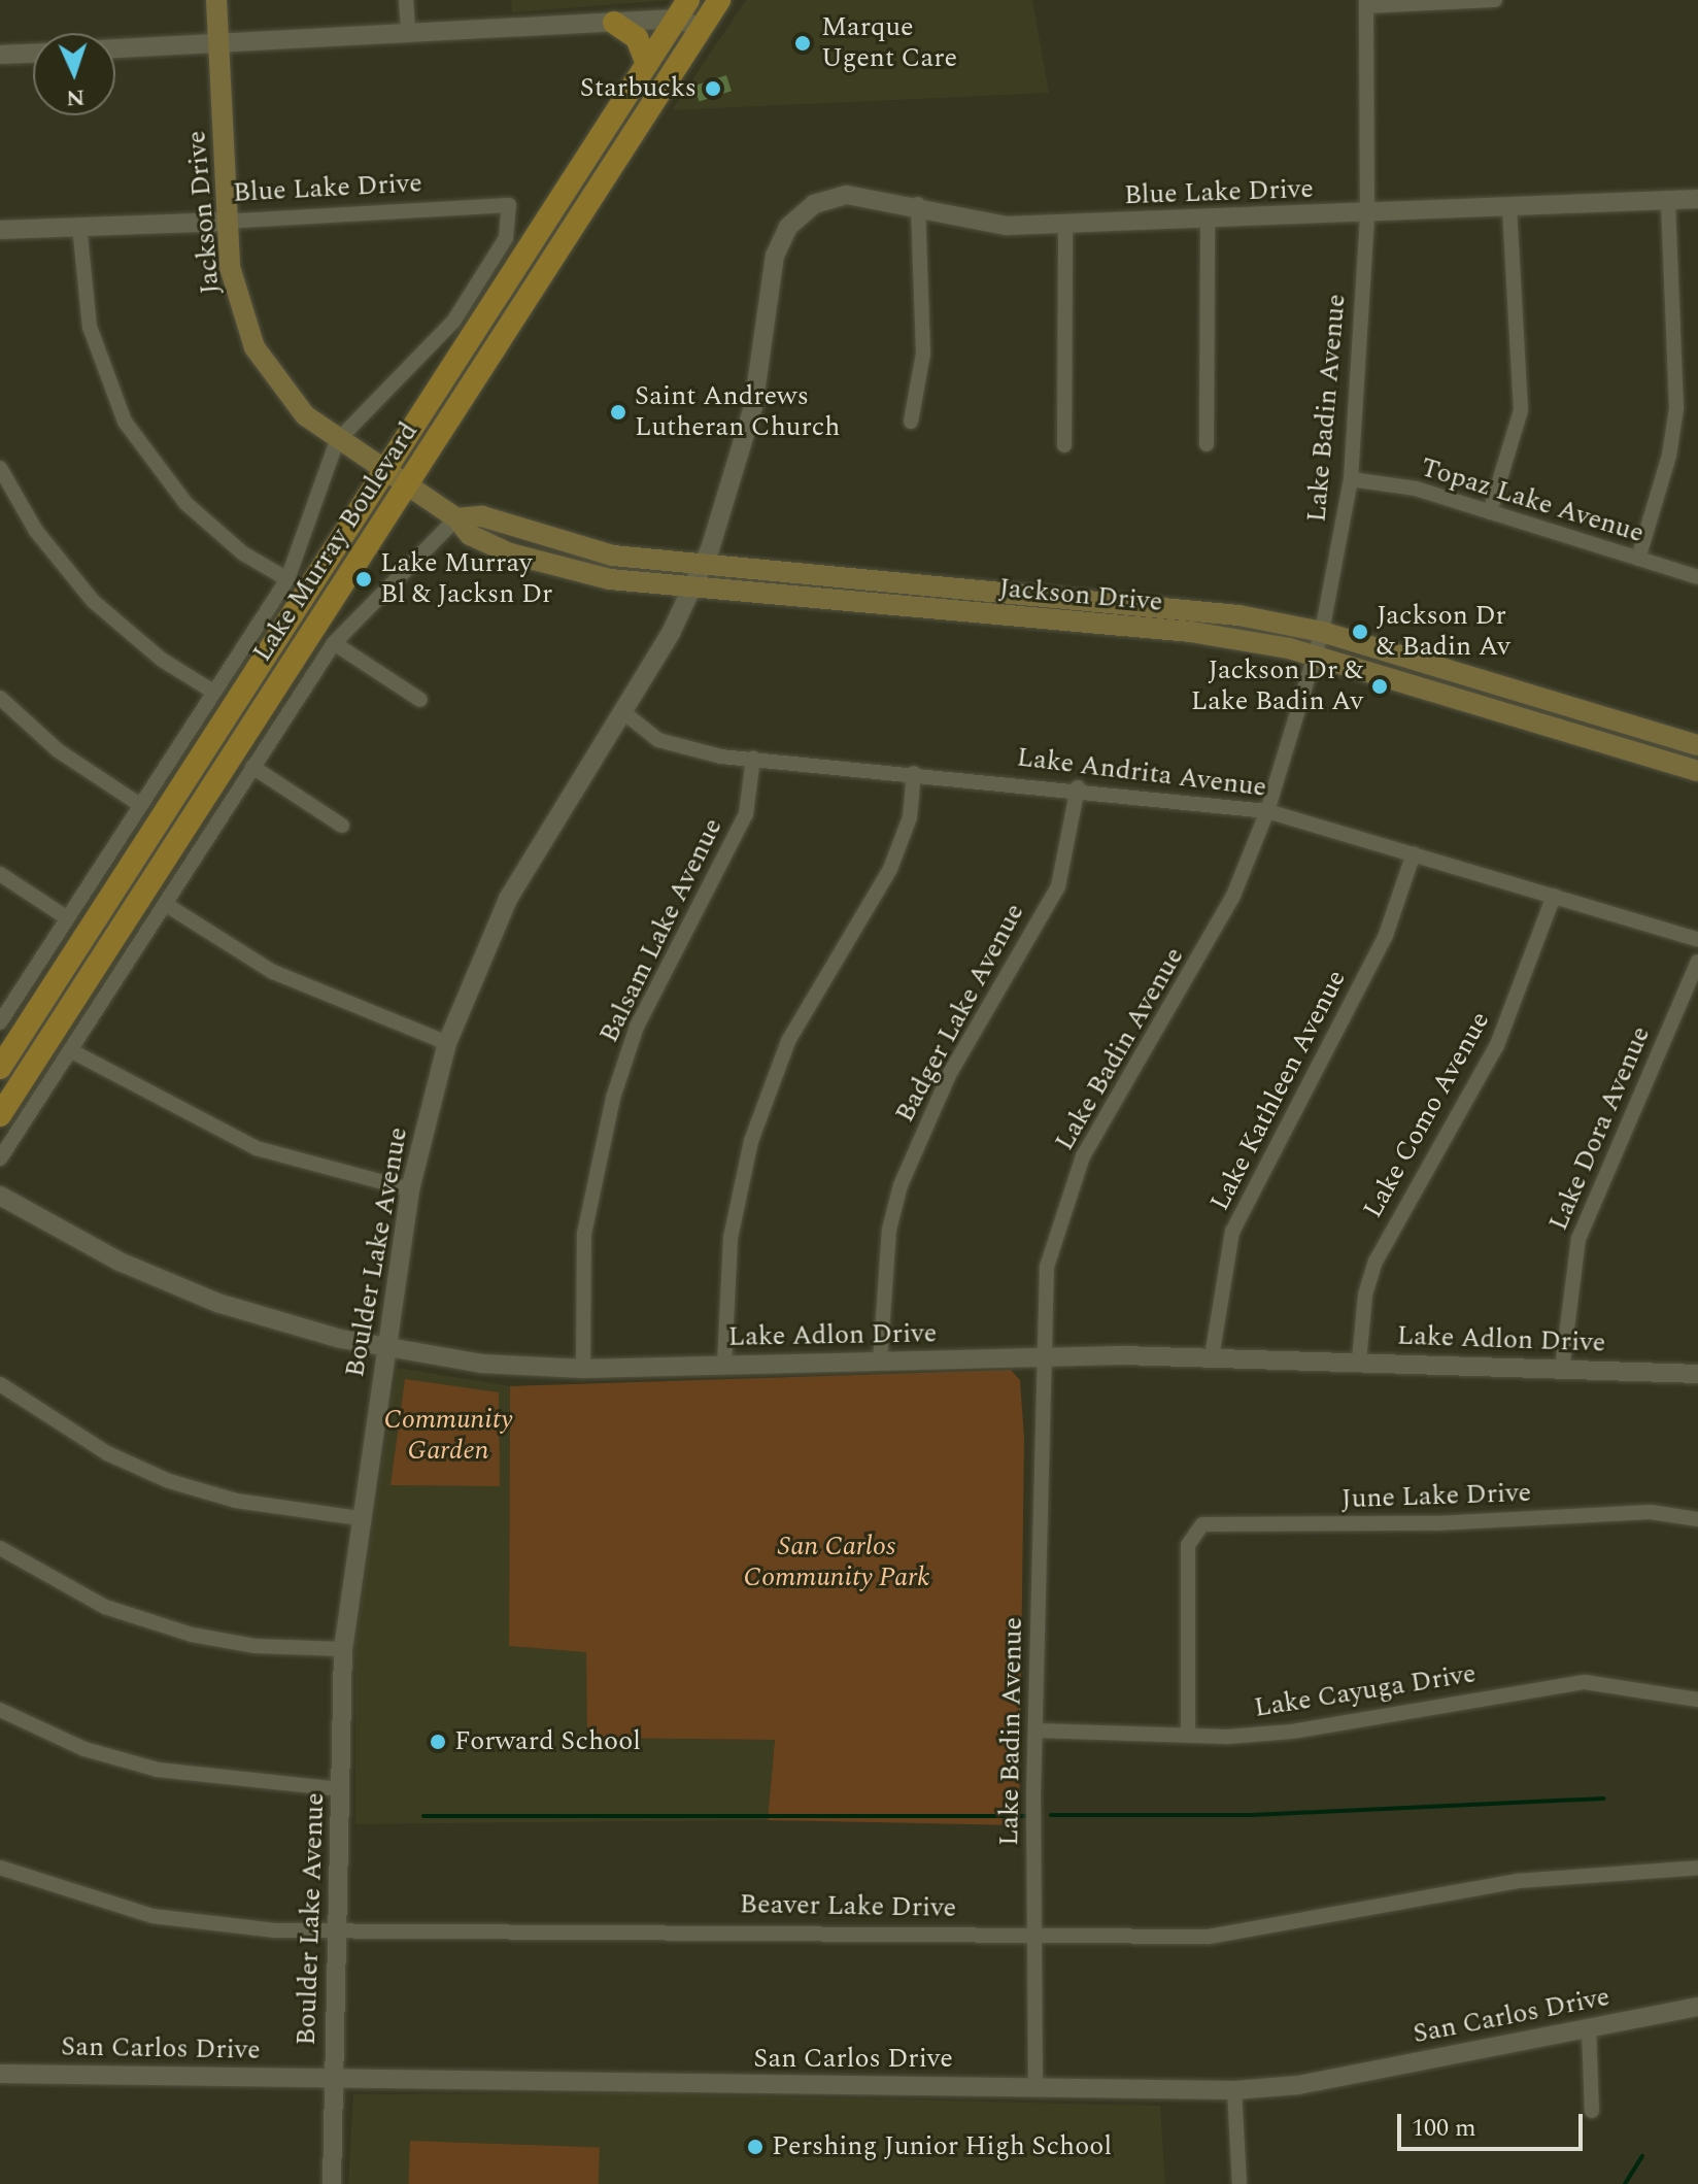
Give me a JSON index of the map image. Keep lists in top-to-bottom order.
{
  "streets": {
    "main road": ["Jackson Drive", "Lake Murray Boulevard"],
    "street": [
      "Blue Lake Drive",
      "Lake Badin Avenue",
      "Topaz Lake Avenue",
      "Lake Andrita Avenue",
      "Balsam Lake Avenue",
      "Badger Lake Avenue",
      "Lake Kathleen Avenue",
      "Lake Como Avenue",
      "Lake Dora Avenue",
      "Boulder Lake Avenue",
      "Lake Adlon Drive",
      "June Lake Drive",
      "Lake Cayuga Drive",
      "Beaver Lake Drive",
      "San Carlos Drive"
    ]
  },
  "crossings": [
    ["Blue Lake Drive", "Jackson Drive"],
    ["Blue Lake Drive", "Lake Badin Avenue"],
    ["Blue Lake Drive", "Lake Murray Boulevard"],
    ["Blue Lake Drive", "Boulder Lake Avenue"],
    ["Jackson Drive", "Lake Badin Avenue"],
    ["Jackson Drive", "Lake Murray Boulevard"],
    ["Jackson Drive", "Boulder Lake Avenue"],
    ["Lake Badin Avenue", "Topaz Lake Avenue"],
    ["Lake Badin Avenue", "Lake Andrita Avenue"],
    ["Lake Badin Avenue", "Lake Adlon Drive"],
    ["Lake Badin Avenue", "Lake Cayuga Drive"],
    ["Lake Badin Avenue", "Beaver Lake Drive"],
    ["Lake Badin Avenue", "San Carlos Drive"],
    ["Lake Andrita Avenue", "Balsam Lake Avenue"],
    ["Lake Andrita Avenue", "Badger Lake Avenue"],
    ["Lake Andrita Avenue", "Lake Kathleen Avenue"],
    ["Lake Andrita Avenue", "Lake Como Avenue"],
    ["Lake Andrita Avenue", "Boulder Lake Avenue"],
    ["Balsam Lake Avenue", "Lake Adlon Drive"],
    ["Badger Lake Avenue", "Lake Adlon Drive"],
    ["Lake Kathleen Avenue", "Lake Adlon Drive"],
    ["Lake Como Avenue", "Lake Adlon Drive"],
    ["Lake Dora Avenue", "Lake Adlon Drive"],
    ["Boulder Lake Avenue", "Lake Adlon Drive"],
    ["Boulder Lake Avenue", "Beaver Lake Drive"],
    ["Boulder Lake Avenue", "San Carlos Drive"],
    ["June Lake Drive", "Lake Cayuga Drive"]
  ],
  "parks": ["Community Garden", "San Carlos Community Park"],
  "places": [
    "Marque Ugent Care",
    "Starbucks",
    "Saint Andrews Lutheran Church",
    "Lake Murray Bl & Jacksn Dr",
    "Jackson Dr & Badin Av",
    "Jackson Dr & Lake Badin Av",
    "Forward School",
    "Pershing Junior High School"
  ],
  "scale_bar": "100 m",
  "north": "bottom"
}
